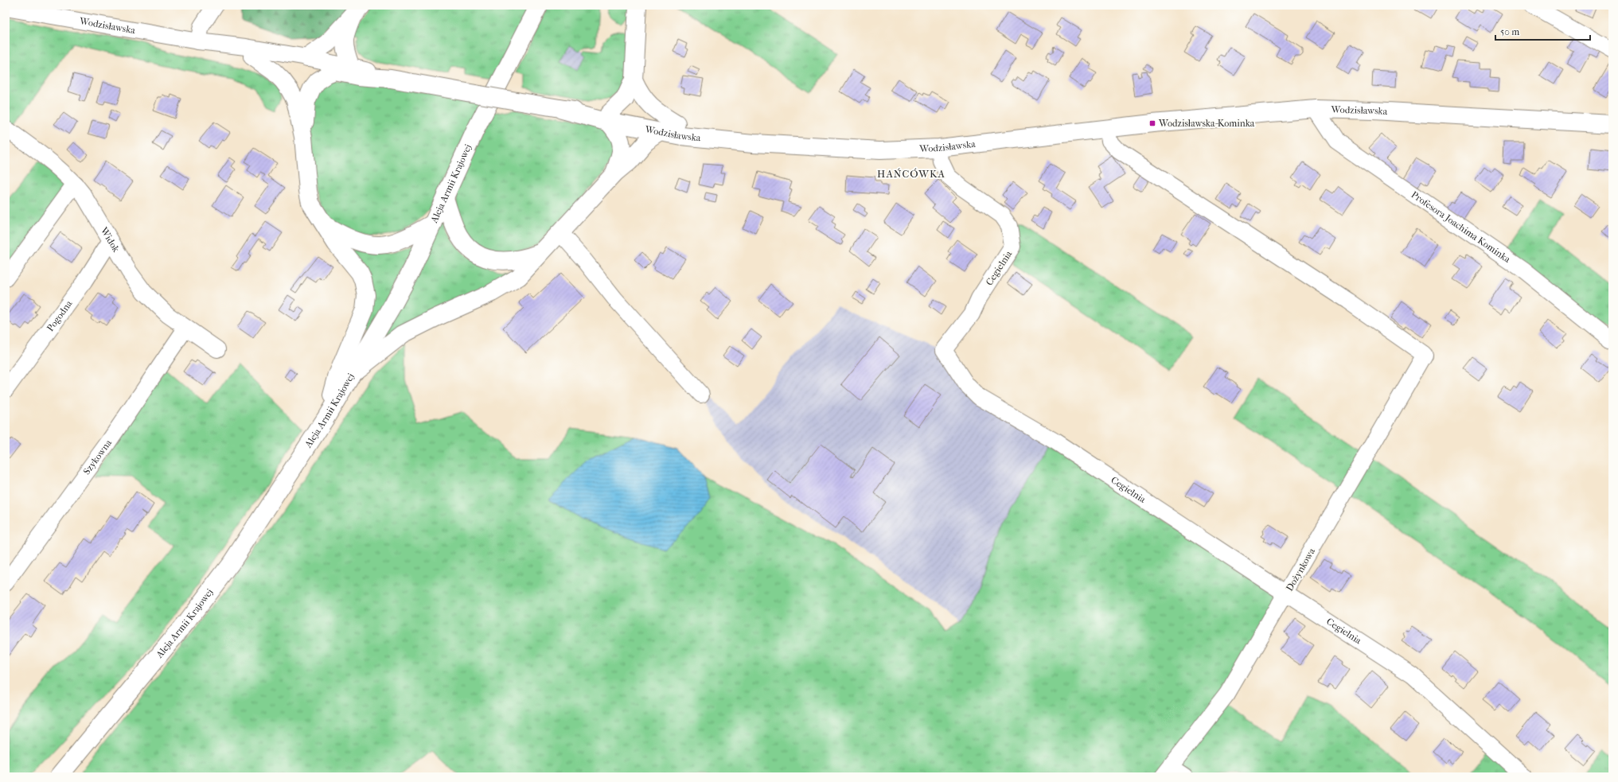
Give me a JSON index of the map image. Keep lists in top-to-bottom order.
{
  "streets": {
    "main road": ["Wodzisławska", "Aleja Armii Krajowej"],
    "street": [
      "Profesora Joachima Kominka",
      "Widok",
      "Cegielnia",
      "Pogodna",
      "Szykowna",
      "Dożynkowa"
    ]
  },
  "crossings": [
    ["Wodzisławska", "Profesora Joachima Kominka"],
    ["Wodzisławska", "Cegielnia"],
    ["Wodzisławska", "Dożynkowa"],
    ["Widok", "Pogodna"],
    ["Widok", "Szykowna"],
    ["Cegielnia", "Dożynkowa"]
  ],
  "districts": ["HAŃCÓWKA"],
  "places": {
    "transit": ["Wodzisławska-Kominka"]
  },
  "scale_bar": "50 m"
}
